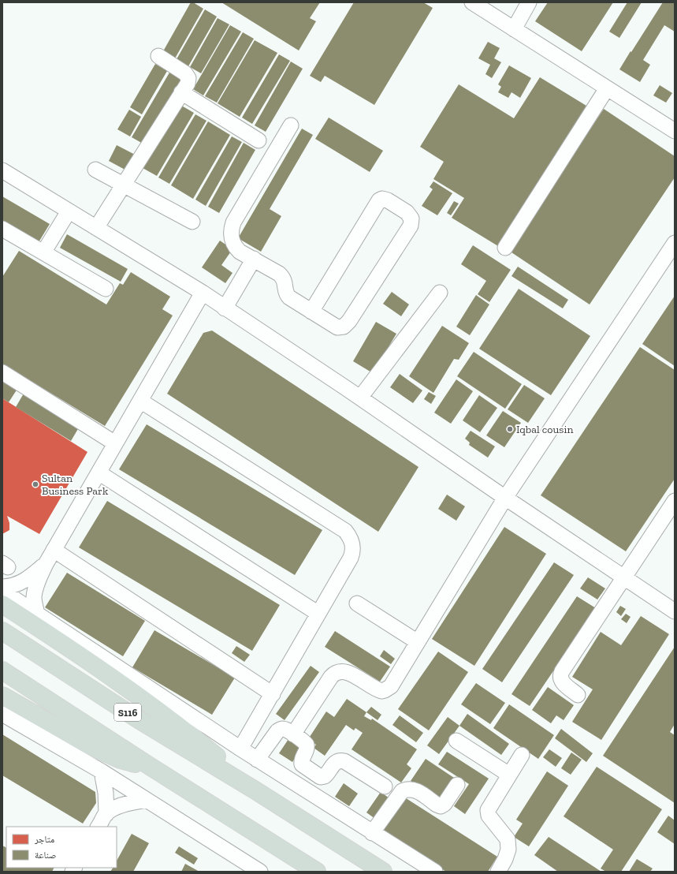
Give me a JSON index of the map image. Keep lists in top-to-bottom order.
{
  "streets": {
    "highway": ["S116"]
  },
  "places": ["Iqbal cousin", "Sultan Business Park"],
  "legend": ["متاجر", "صناعة"]
}
